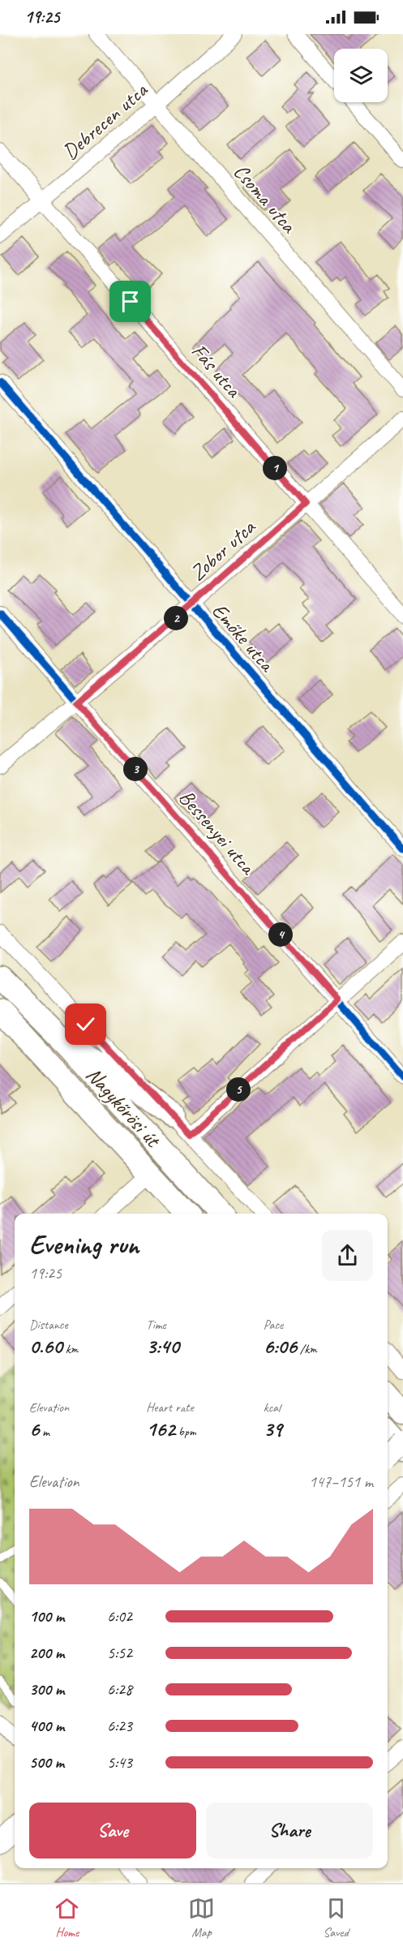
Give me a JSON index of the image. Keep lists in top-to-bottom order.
{
  "streets": {
    "main road": ["Nagykőrösi út"],
    "street": [
      "Debrecen utca",
      "Csoma utca",
      "Fás utca",
      "Zobor utca",
      "Emőke utca",
      "Bessenyei utca"
    ]
  },
  "crossings": [
    ["Debrecen utca", "Csoma utca"],
    ["Debrecen utca", "Fás utca"],
    ["Fás utca", "Zobor utca"],
    ["Zobor utca", "Emőke utca"],
    ["Zobor utca", "Bessenyei utca"]
  ],
  "page": {
    "status": "19:25",
    "pins": [
      "1",
      "2",
      "3",
      "4",
      "5"
    ],
    "heading": ["Evening run", "19:25"],
    "stats": [
      ["Distance", "0.60 km"],
      ["Time", "3:40"],
      ["Pace", "6:06 /km"],
      ["Elevation", "6 m"],
      ["Heart rate", "162 bpm"],
      ["kcal", "39"]
    ],
    "chart": ["Elevation", "147–151 m"],
    "list": [
      {
        "name": "100 m",
        "note": "6:02"
      },
      {
        "name": "200 m",
        "note": "5:52"
      },
      {
        "name": "300 m",
        "note": "6:28"
      },
      {
        "name": "400 m",
        "note": "6:23"
      },
      {
        "name": "500 m",
        "note": "5:43"
      }
    ],
    "buttons": ["Save", "Share"],
    "tabs": ["Home", "Map", "Saved"]
  }
}
